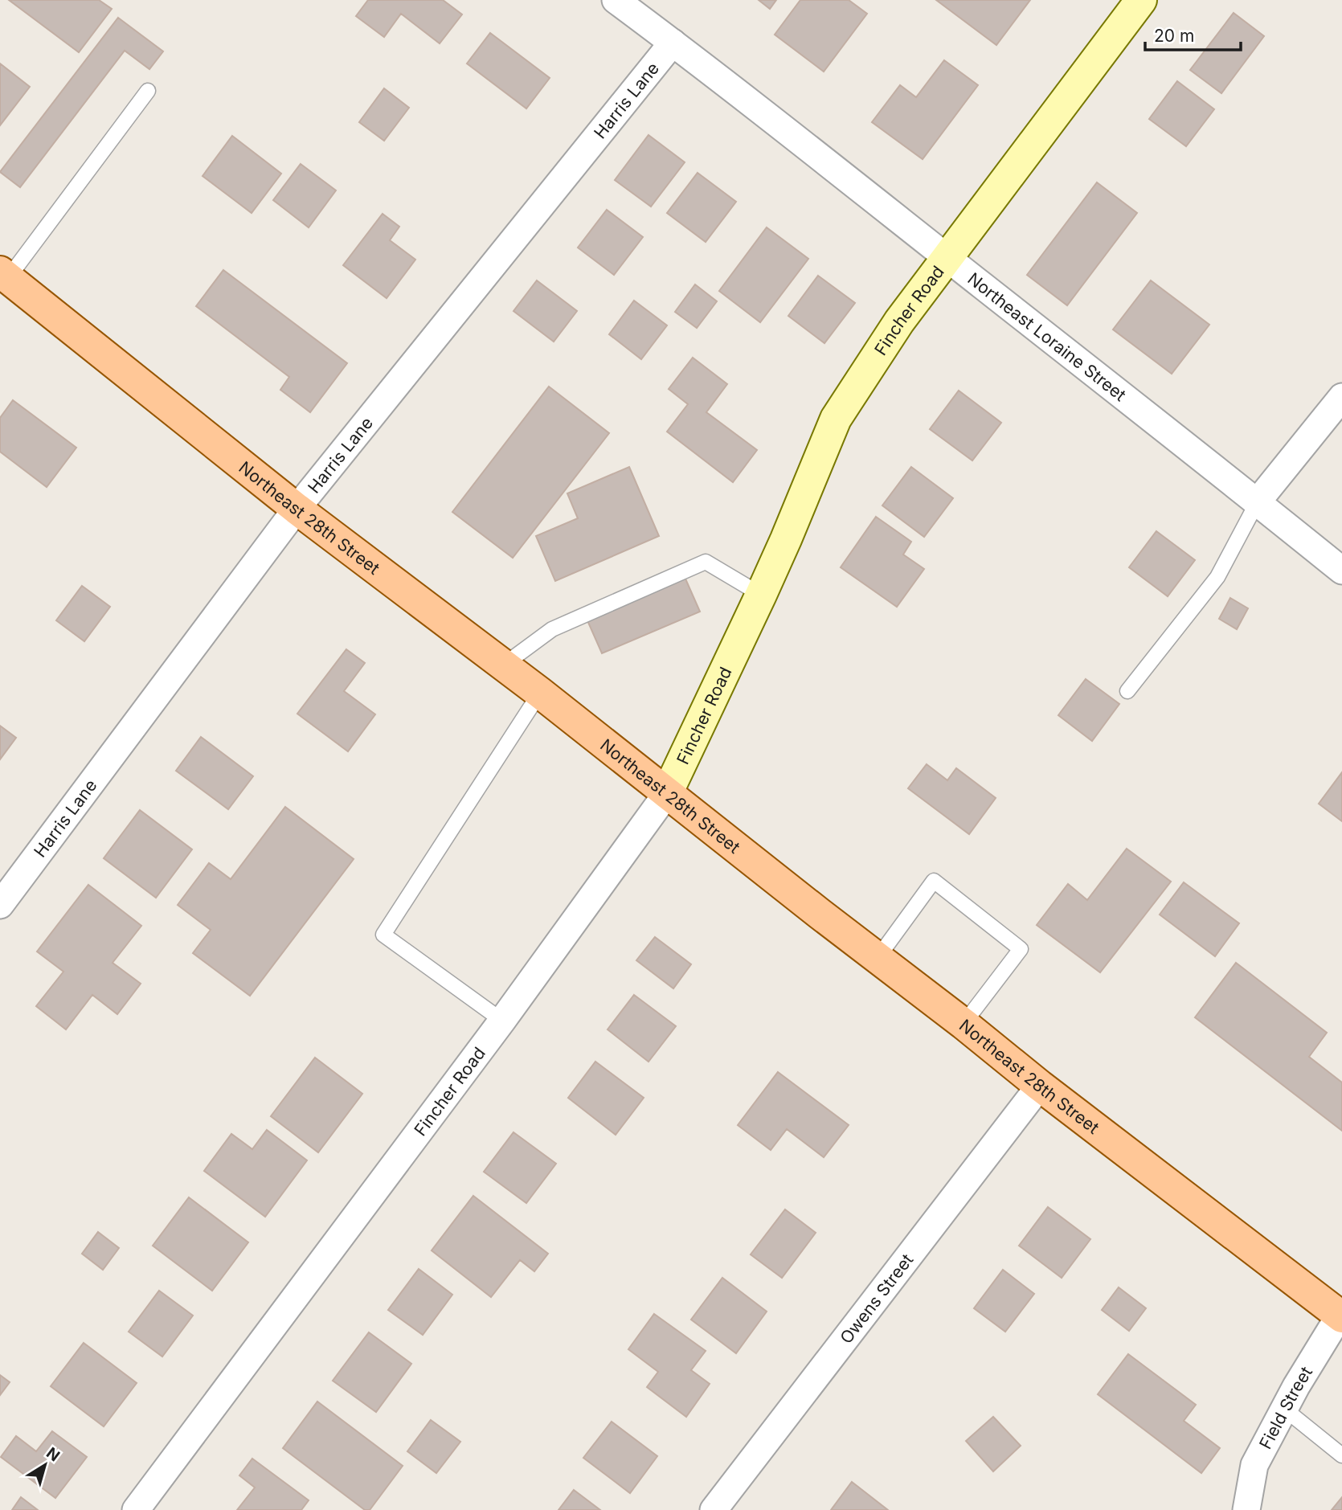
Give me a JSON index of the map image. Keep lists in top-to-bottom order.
{
  "streets": {
    "main road": ["Northeast 28th Street"],
    "street": [
      "Harris Lane",
      "Fincher Road",
      "Northeast Loraine Street",
      "Owens Street",
      "Field Street"
    ]
  },
  "crossings": [
    ["Harris Lane", "Northeast Loraine Street"],
    ["Harris Lane", "Northeast 28th Street"],
    ["Fincher Road", "Northeast Loraine Street"],
    ["Fincher Road", "Northeast 28th Street"],
    ["Northeast 28th Street", "Owens Street"],
    ["Northeast 28th Street", "Field Street"]
  ],
  "scale_bar": "20 m",
  "north": "top right"
}
